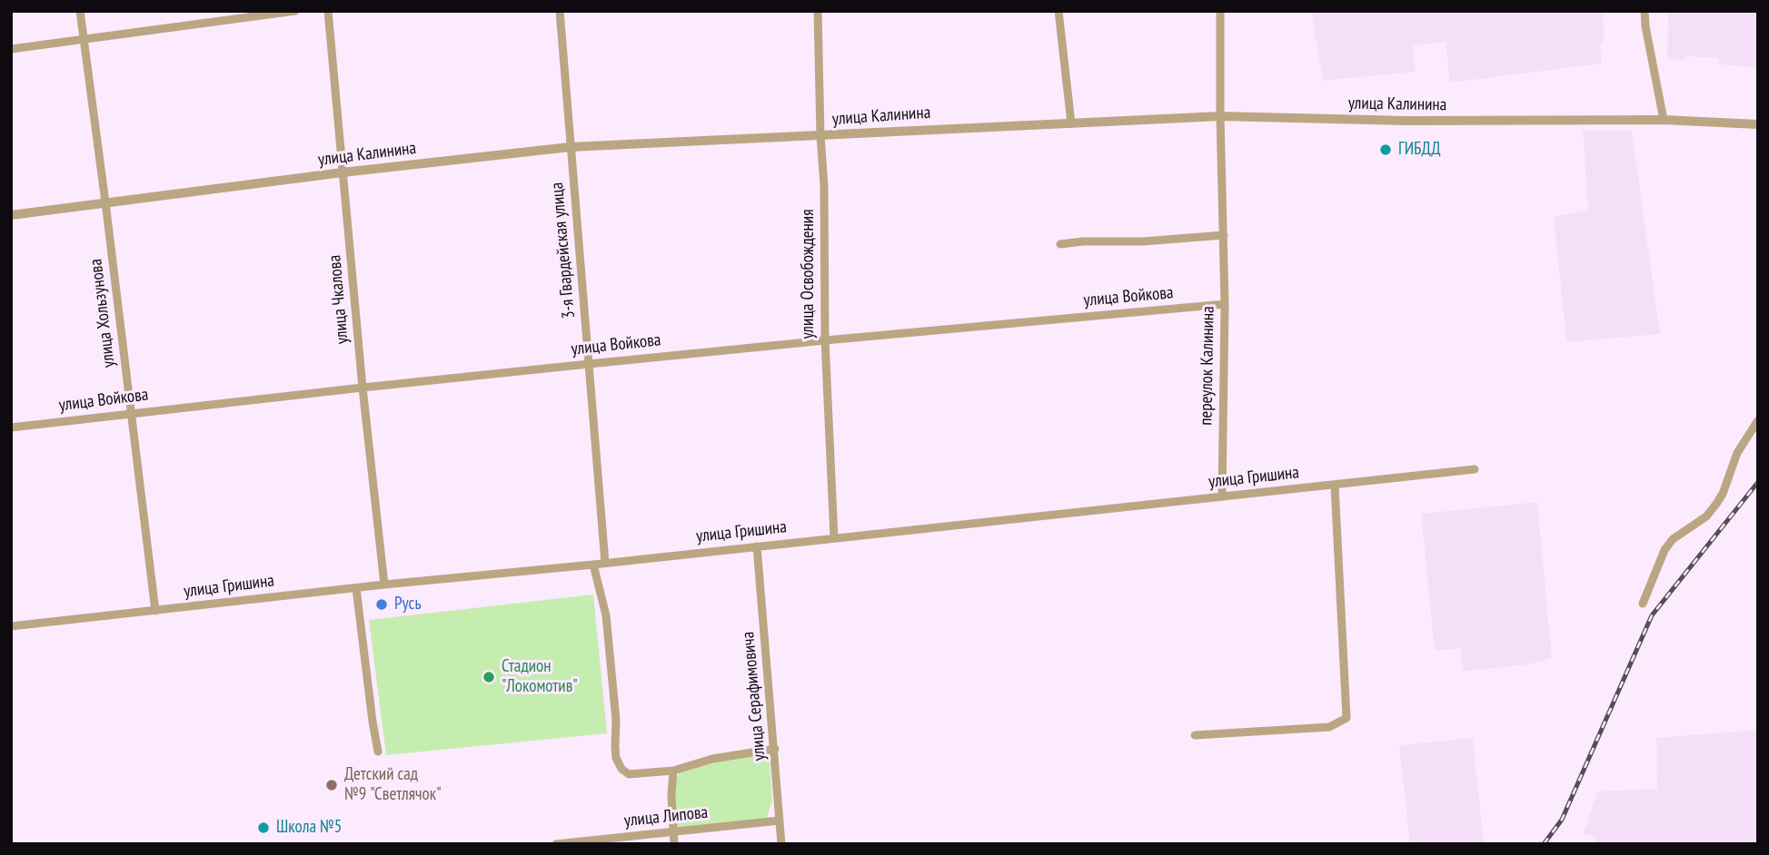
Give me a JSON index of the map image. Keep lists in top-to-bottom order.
{
  "streets": {
    "street": [
      "улица Калинина",
      "3-я Гвардейская улица",
      "улица Освобождения",
      "улица Войкова",
      "улица Чкалова",
      "улица Хользунова",
      "переулок Калинина",
      "улица Гришина",
      "улица Серафимовича",
      "улица Липова"
    ]
  },
  "crossings": [
    ["улица Калинина", "3-я Гвардейская улица"],
    ["улица Калинина", "улица Освобождения"],
    ["улица Калинина", "улица Чкалова"],
    ["улица Калинина", "улица Хользунова"],
    ["улица Калинина", "переулок Калинина"],
    ["3-я Гвардейская улица", "улица Войкова"],
    ["3-я Гвардейская улица", "улица Гришина"],
    ["улица Освобождения", "улица Войкова"],
    ["улица Освобождения", "улица Гришина"],
    ["улица Войкова", "улица Чкалова"],
    ["улица Войкова", "улица Хользунова"],
    ["улица Войкова", "переулок Калинина"],
    ["улица Чкалова", "улица Гришина"],
    ["улица Хользунова", "улица Гришина"],
    ["переулок Калинина", "улица Гришина"],
    ["улица Гришина", "улица Серафимовича"],
    ["улица Серафимовича", "улица Липова"]
  ],
  "places": [
    "ГИБДД",
    "Русь",
    "Стадион \"Локомотив\"",
    "Детский сад №9 \"Светлячок\"",
    "Школа №5"
  ]
}
